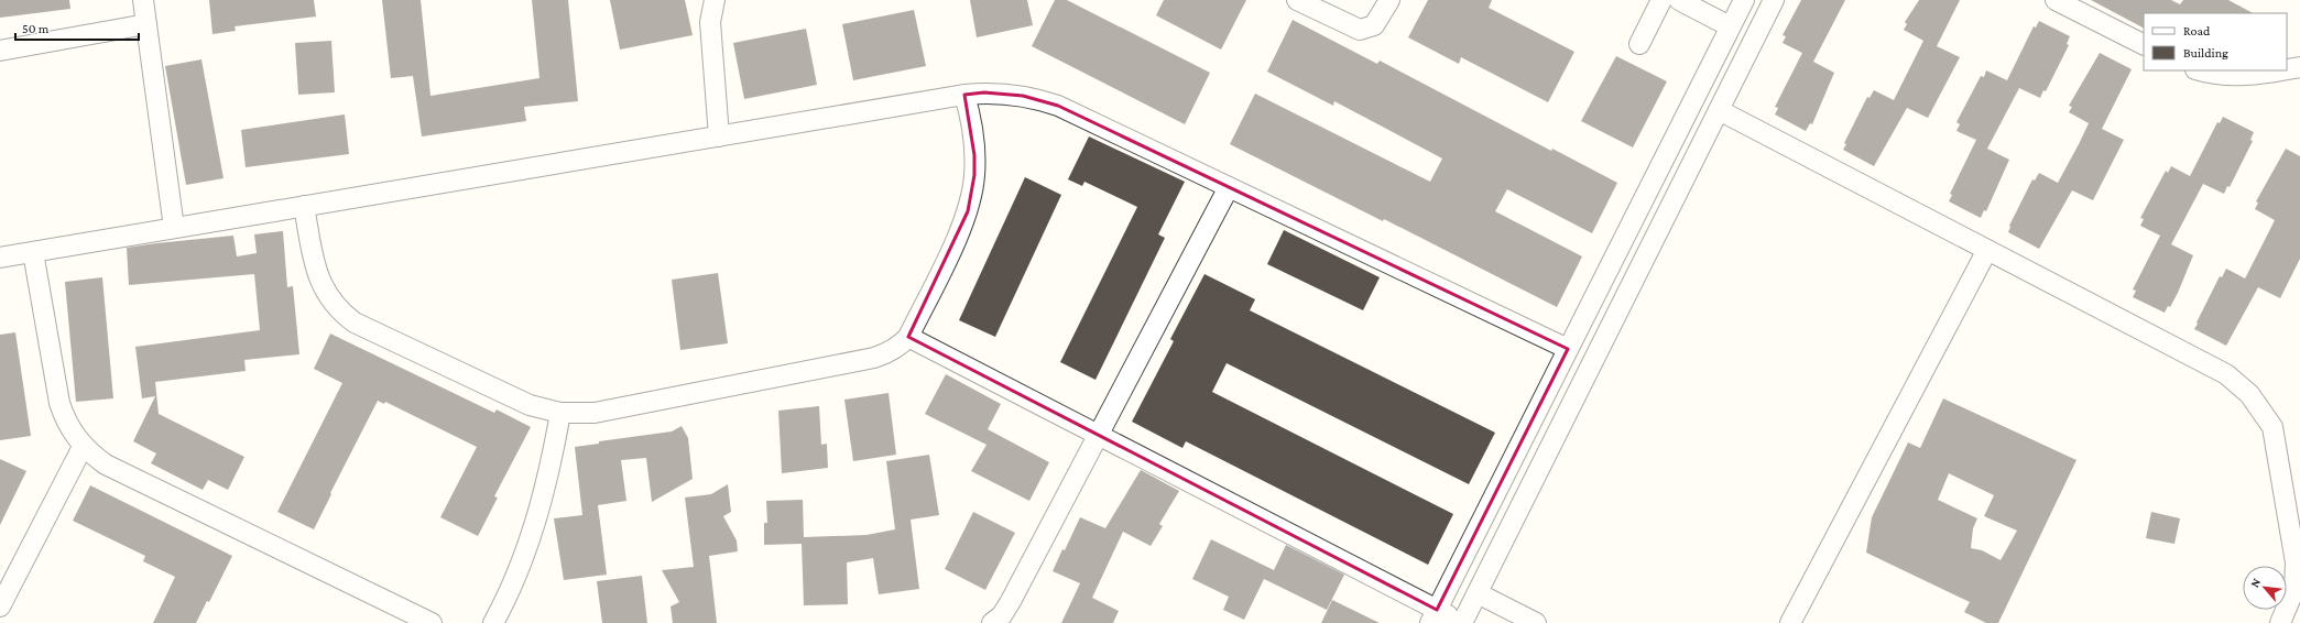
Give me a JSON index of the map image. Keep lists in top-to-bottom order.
{
  "legend": ["Road", "Building"],
  "scale_bar": "50 m",
  "north": "top left"
}
